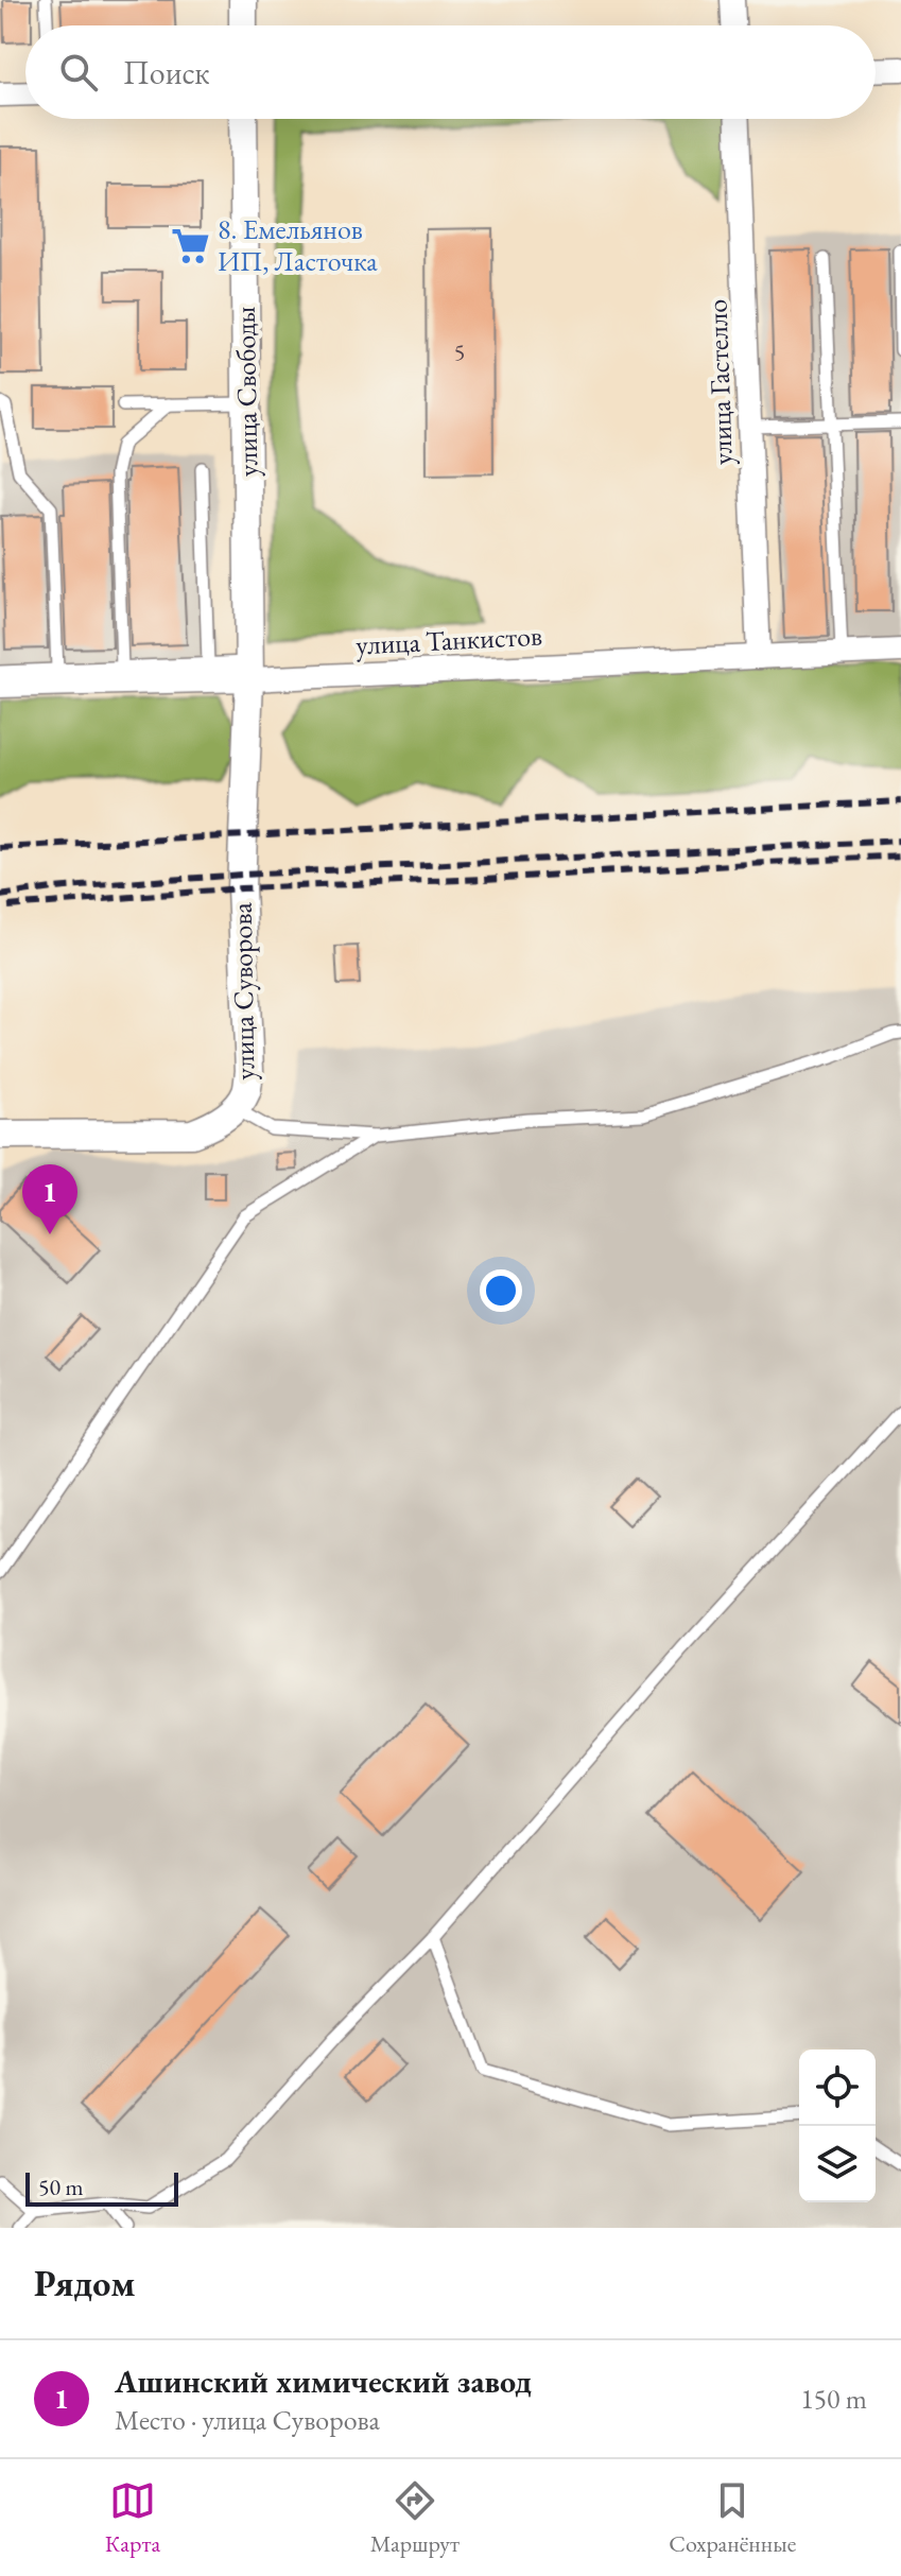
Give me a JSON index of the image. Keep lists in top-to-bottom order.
{
  "streets": {
    "street": [
      "улица Гастелло",
      "улица Свободы",
      "улица Танкистов",
      "улица Суворова"
    ]
  },
  "crossings": [
    ["улица Гастелло", "улица Танкистов"],
    ["улица Свободы", "улица Танкистов"],
    ["улица Свободы", "улица Суворова"],
    ["улица Танкистов", "улица Суворова"]
  ],
  "places": {
    "supermarket": ["8. Емельянов ИП, Ласточка"]
  },
  "house_numbers": ["5"],
  "scale_bar": "50 m",
  "page": {
    "search": "Поиск",
    "pins": "1",
    "scale": "50 m",
    "heading": "Рядом",
    "list": [
      {
        "mark": "1",
        "name": "Ашинский химический завод",
        "note": "Место · улица Суворова",
        "value": "150 m"
      }
    ],
    "nav": ["Карта", "Маршрут", "Сохранённые"]
  }
}
